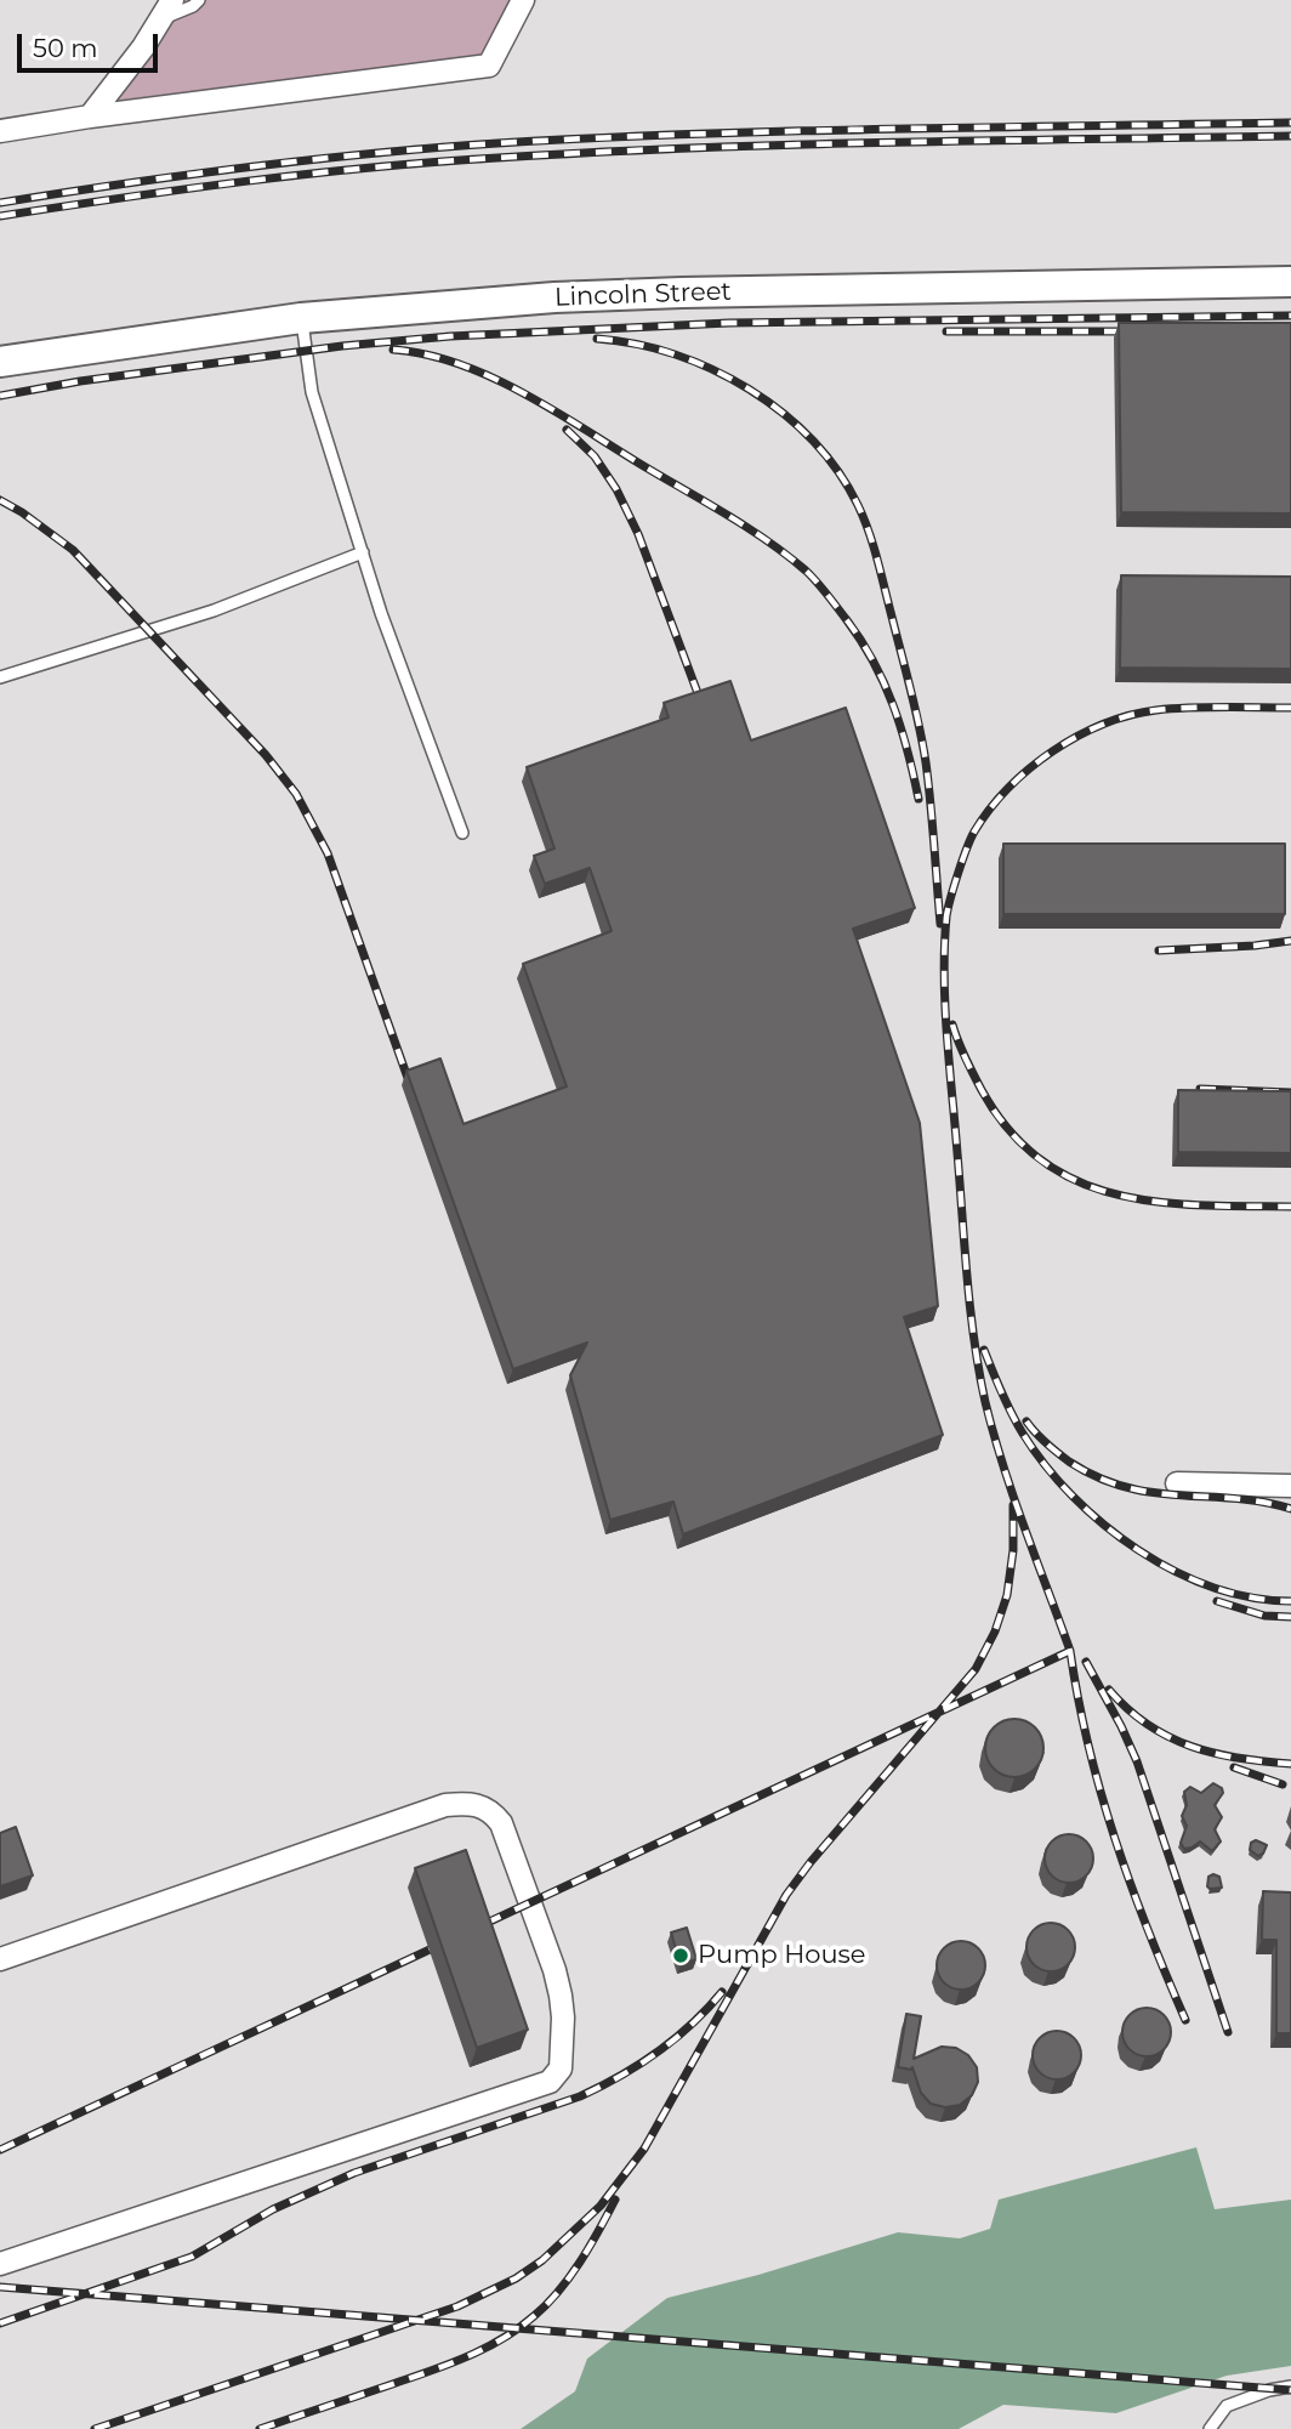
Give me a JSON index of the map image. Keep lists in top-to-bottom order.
{
  "streets": {
    "main road": ["Lincoln Street"]
  },
  "places": ["Pump House"],
  "scale_bar": "50 m"
}
